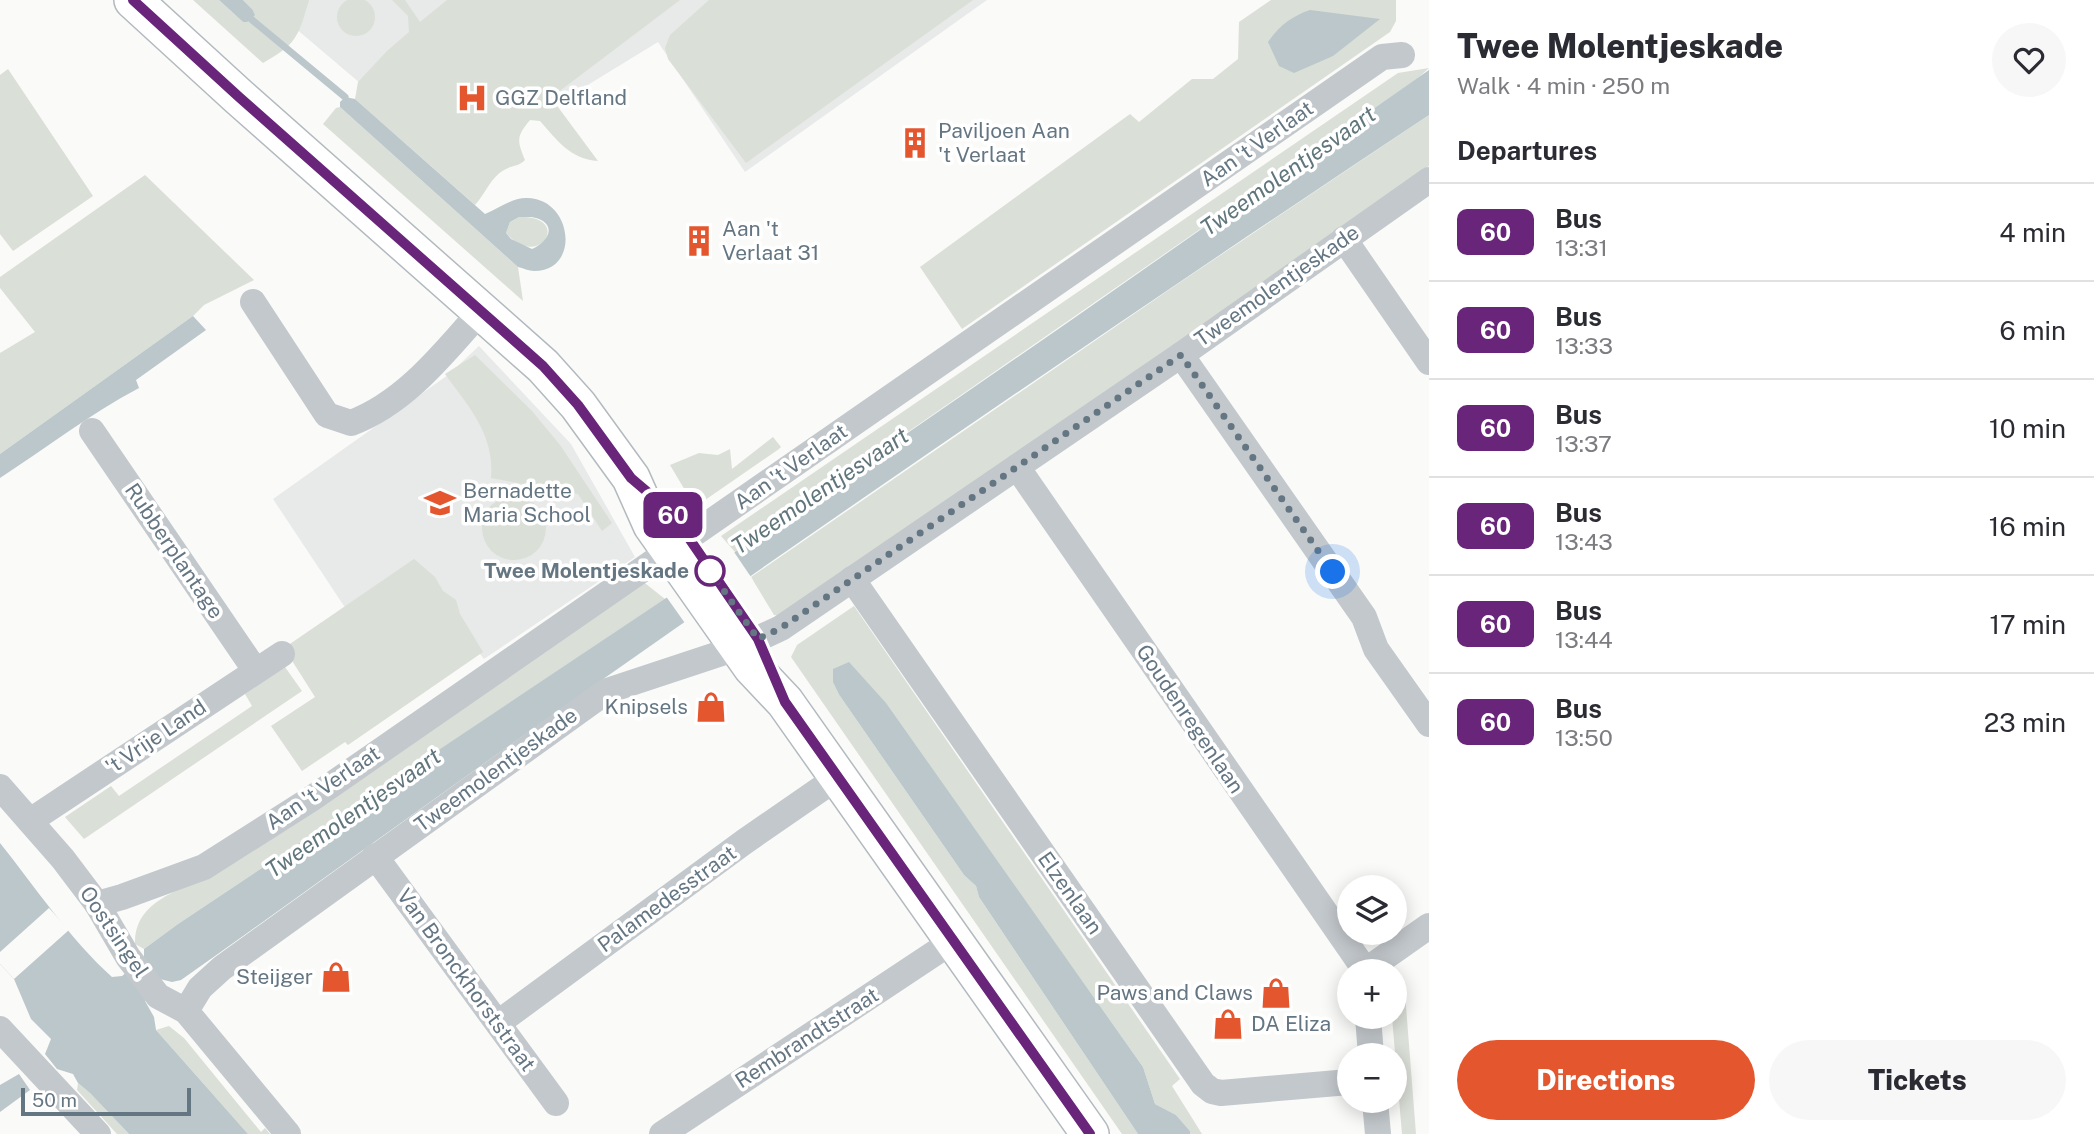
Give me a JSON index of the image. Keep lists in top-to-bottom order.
{
  "streets": {
    "street": [
      "Aan 't Verlaat",
      "Tweemolentjeskade",
      "Rubberplantage",
      "Goudenregenlaan",
      "'t Vrije Land",
      "Elzenlaan",
      "Palamedesstraat",
      "Oostsingel",
      "Van Bronckhorststraat",
      "Rembrandtstraat"
    ]
  },
  "crossings": [
    ["Aan 't Verlaat", "Oostsingel"],
    ["Tweemolentjeskade", "Goudenregenlaan"],
    ["Tweemolentjeskade", "Elzenlaan"],
    ["Tweemolentjeskade", "Oostsingel"],
    ["Tweemolentjeskade", "Van Bronckhorststraat"],
    ["Rubberplantage", "'t Vrije Land"],
    ["'t Vrije Land", "Oostsingel"],
    ["Palamedesstraat", "Van Bronckhorststraat"]
  ],
  "water": ["Tweemolentjesvaart"],
  "places": {
    "hospital": ["GGZ Delfland"],
    "building": ["Paviljoen Aan 't Verlaat", "Aan 't Verlaat 31"],
    "school or university": ["Bernadette Maria School"],
    "other": ["Twee Molentjeskade"],
    "shop": [
      "Knipsels",
      "Steijger",
      "Paws and Claws",
      "DA Eliza"
    ]
  },
  "lines": ["bus line 60"],
  "scale_bar": "50 m",
  "page": {
    "on_map": "60",
    "heading": [
      ["Twee Molentjeskade", "Walk · 4 min · 250 m"],
      "Departures"
    ],
    "list": [
      {
        "mark": "60",
        "name": "Bus",
        "note": "13:31",
        "value": "4 min"
      },
      {
        "mark": "60",
        "name": "Bus",
        "note": "13:33",
        "value": "6 min"
      },
      {
        "mark": "60",
        "name": "Bus",
        "note": "13:37",
        "value": "10 min"
      },
      {
        "mark": "60",
        "name": "Bus",
        "note": "13:43",
        "value": "16 min"
      },
      {
        "mark": "60",
        "name": "Bus",
        "note": "13:44",
        "value": "17 min"
      },
      {
        "mark": "60",
        "name": "Bus",
        "note": "13:50",
        "value": "23 min"
      }
    ],
    "map_buttons": ["+", "−"],
    "buttons": ["Directions", "Tickets"],
    "scale": "50 m"
  }
}
